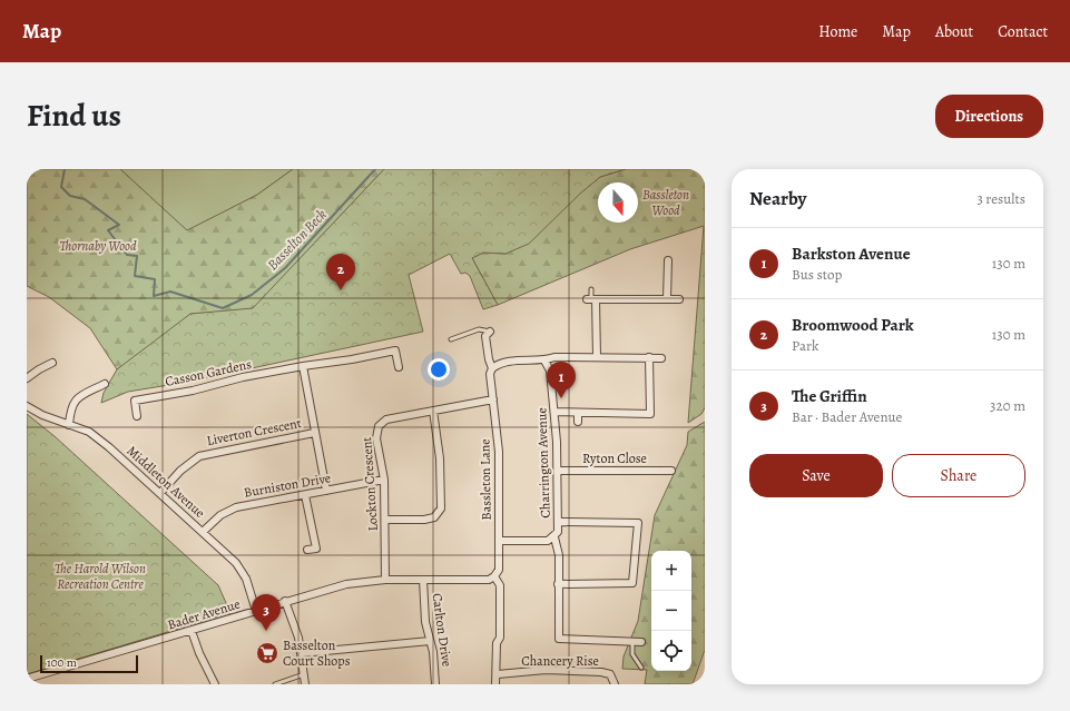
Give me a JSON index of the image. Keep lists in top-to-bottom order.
{
  "streets": {
    "street": [
      "Casson Gardens",
      "Liverton Crescent",
      "Ryton Close",
      "Charrington Avenue",
      "Bassleton Lane",
      "Middleton Avenue",
      "Lockton Crescent",
      "Burniston Drive",
      "Bader Avenue",
      "Carlton Drive",
      "Chancery Rise"
    ]
  },
  "crossings": [
    ["Liverton Crescent", "Middleton Avenue"],
    ["Ryton Close", "Charrington Avenue"],
    ["Charrington Avenue", "Bassleton Lane"],
    ["Bassleton Lane", "Lockton Crescent"],
    ["Bassleton Lane", "Bader Avenue"],
    ["Bassleton Lane", "Chancery Rise"],
    ["Middleton Avenue", "Burniston Drive"],
    ["Middleton Avenue", "Bader Avenue"],
    ["Lockton Crescent", "Burniston Drive"],
    ["Lockton Crescent", "Bader Avenue"],
    ["Bader Avenue", "Carlton Drive"]
  ],
  "water": ["Basselton Beck"],
  "parks": ["Bassleton Wood", "Thornaby Wood", "The Harold Wilson Recreation Centre"],
  "places": {
    "supermarket": ["Basselton Court Shops"]
  },
  "scale_bar": "100 m",
  "north": "bottom",
  "page": {
    "header": "Map",
    "nav": [
      "Home",
      "Map",
      "About",
      "Contact"
    ],
    "title": "Find us",
    "buttons": [
      "Directions",
      ["Save", "Share"]
    ],
    "heading": ["Nearby", "3 results"],
    "list": [
      {
        "mark": "1",
        "name": "Barkston Avenue",
        "note": "Bus stop",
        "value": "130 m"
      },
      {
        "mark": "2",
        "name": "Broomwood Park",
        "note": "Park",
        "value": "130 m"
      },
      {
        "mark": "3",
        "name": "The Griffin",
        "note": "Bar · Bader Avenue",
        "value": "320 m"
      }
    ],
    "pins": ["2", "1", "3"],
    "map_buttons": ["+", "−"],
    "scale": "100 m"
  }
}
